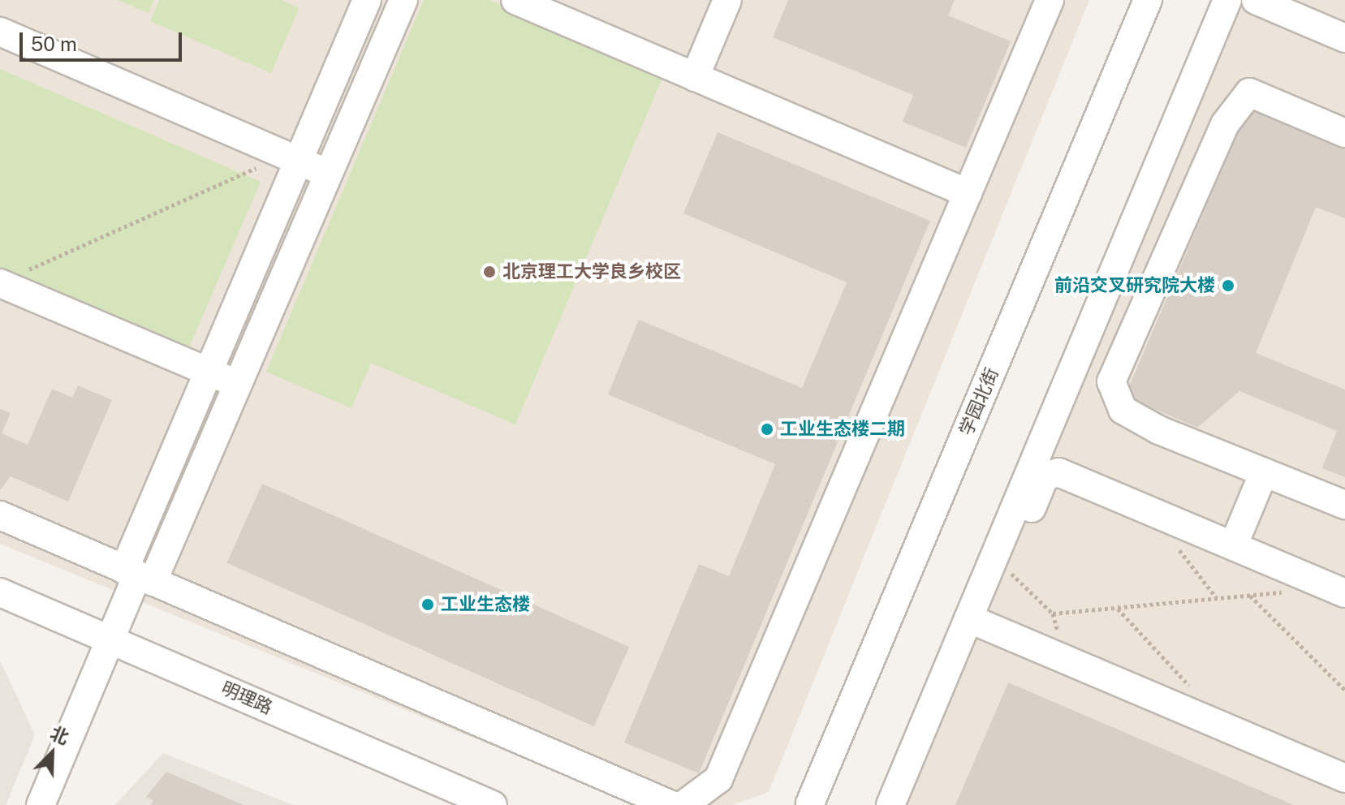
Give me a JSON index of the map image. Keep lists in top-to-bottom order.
{
  "streets": {
    "street": ["学园北街", "明理路"]
  },
  "places": [
    "北京理工大学良乡校区",
    "前沿交叉研究院大楼",
    "工业生态楼二期",
    "工业生态楼"
  ],
  "scale_bar": "50 m",
  "north": "top right"
}
